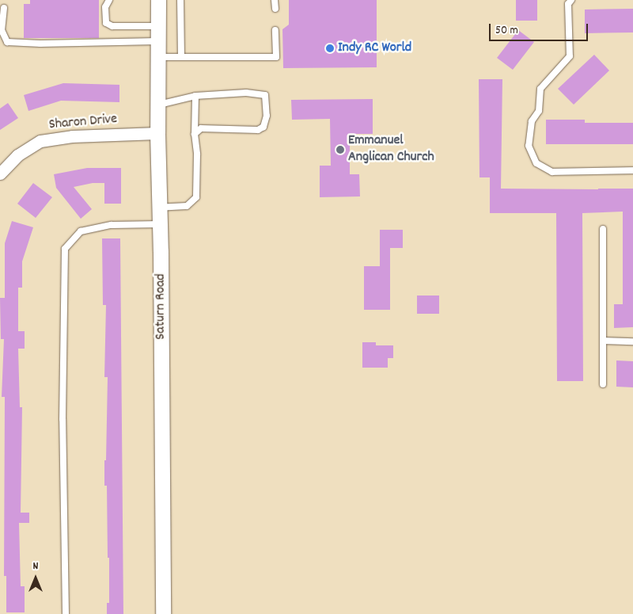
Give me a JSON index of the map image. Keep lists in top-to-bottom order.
{
  "streets": {
    "street": ["Sharon Drive", "Saturn Road"]
  },
  "crossings": [
    ["Sharon Drive", "Saturn Road"]
  ],
  "places": ["Indy RC World", "Emmanuel Anglican Church"],
  "scale_bar": "50 m",
  "north": "top"
}
